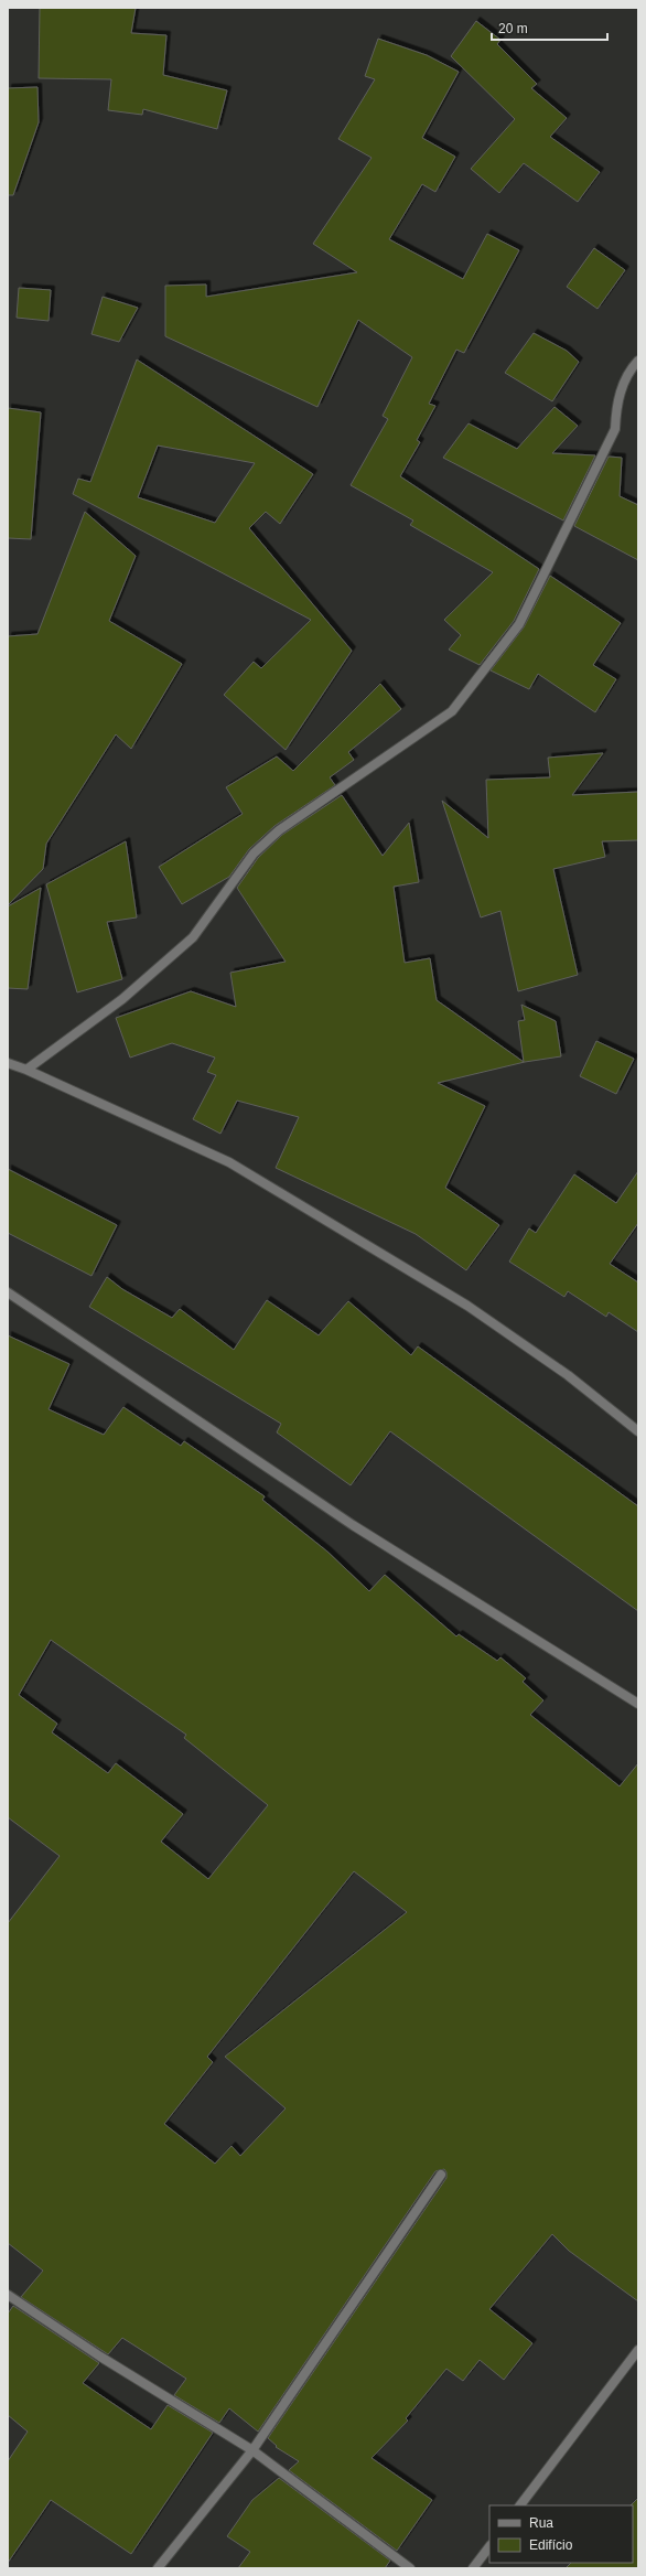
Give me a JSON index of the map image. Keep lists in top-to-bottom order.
{
  "legend": ["Rua", "Edifício"],
  "scale_bar": "20 m"
}
